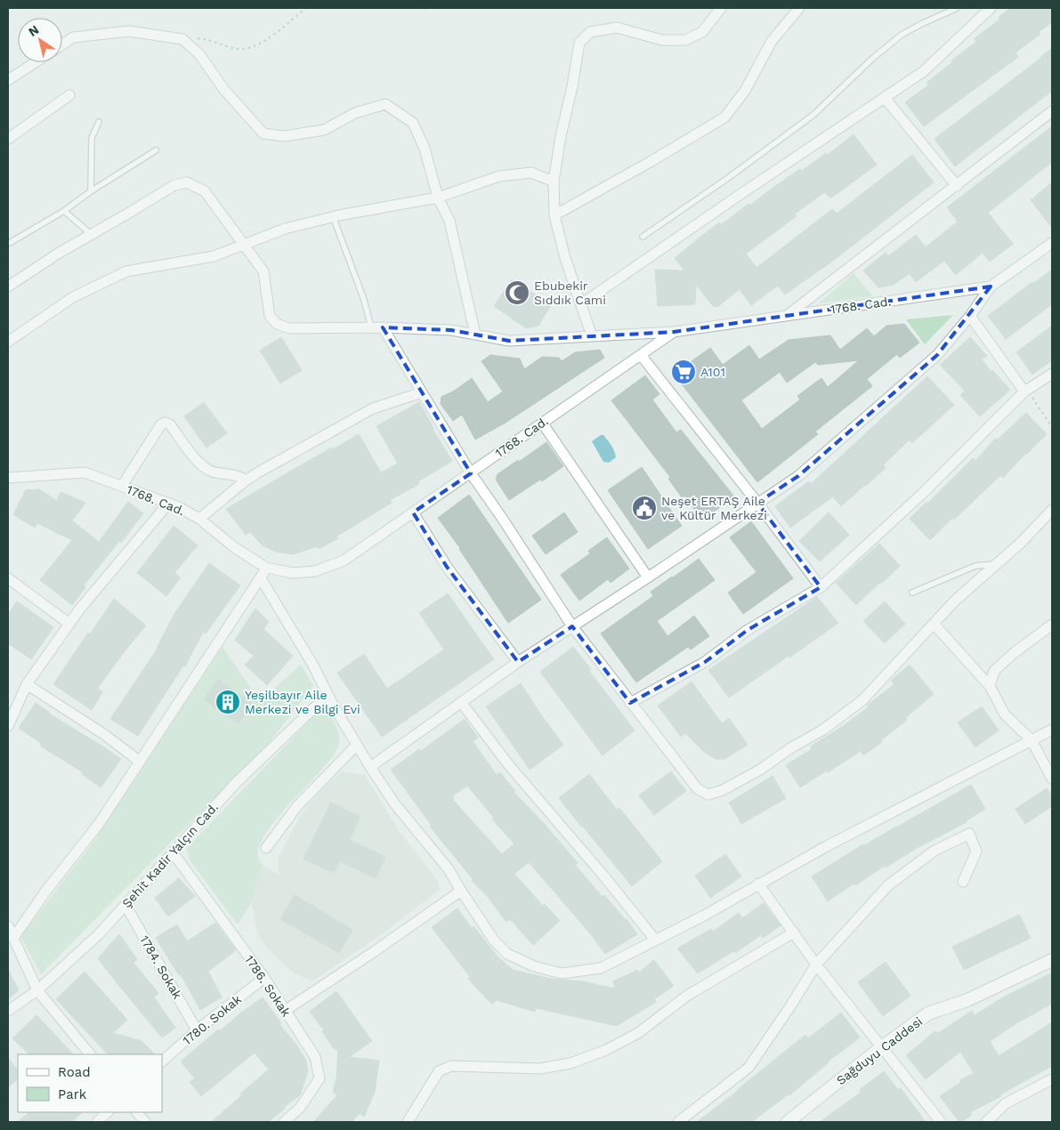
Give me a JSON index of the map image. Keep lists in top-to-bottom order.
{
  "streets": {
    "street": [
      "1768. Cad.",
      "Şehit Kadir Yalçın Cad.",
      "1784. Sokak",
      "1786. Sokak",
      "1780. Sokak",
      "Sağduyu Caddesi"
    ]
  },
  "crossings": [
    ["Şehit Kadir Yalçın Cad.", "1784. Sokak"],
    ["Şehit Kadir Yalçın Cad.", "1786. Sokak"],
    ["1784. Sokak", "1780. Sokak"],
    ["1786. Sokak", "1780. Sokak"]
  ],
  "places": {
    "mosque": ["Ebubekir Sıddık Cami"],
    "supermarket": ["A101"],
    "public building": ["Neşet ERTAŞ Aile ve Kültür Merkezi"],
    "building": ["Yeşilbayır Aile Merkezi ve Bilgi Evi"]
  },
  "legend": ["Road", "Park"],
  "north": "top left"
}
